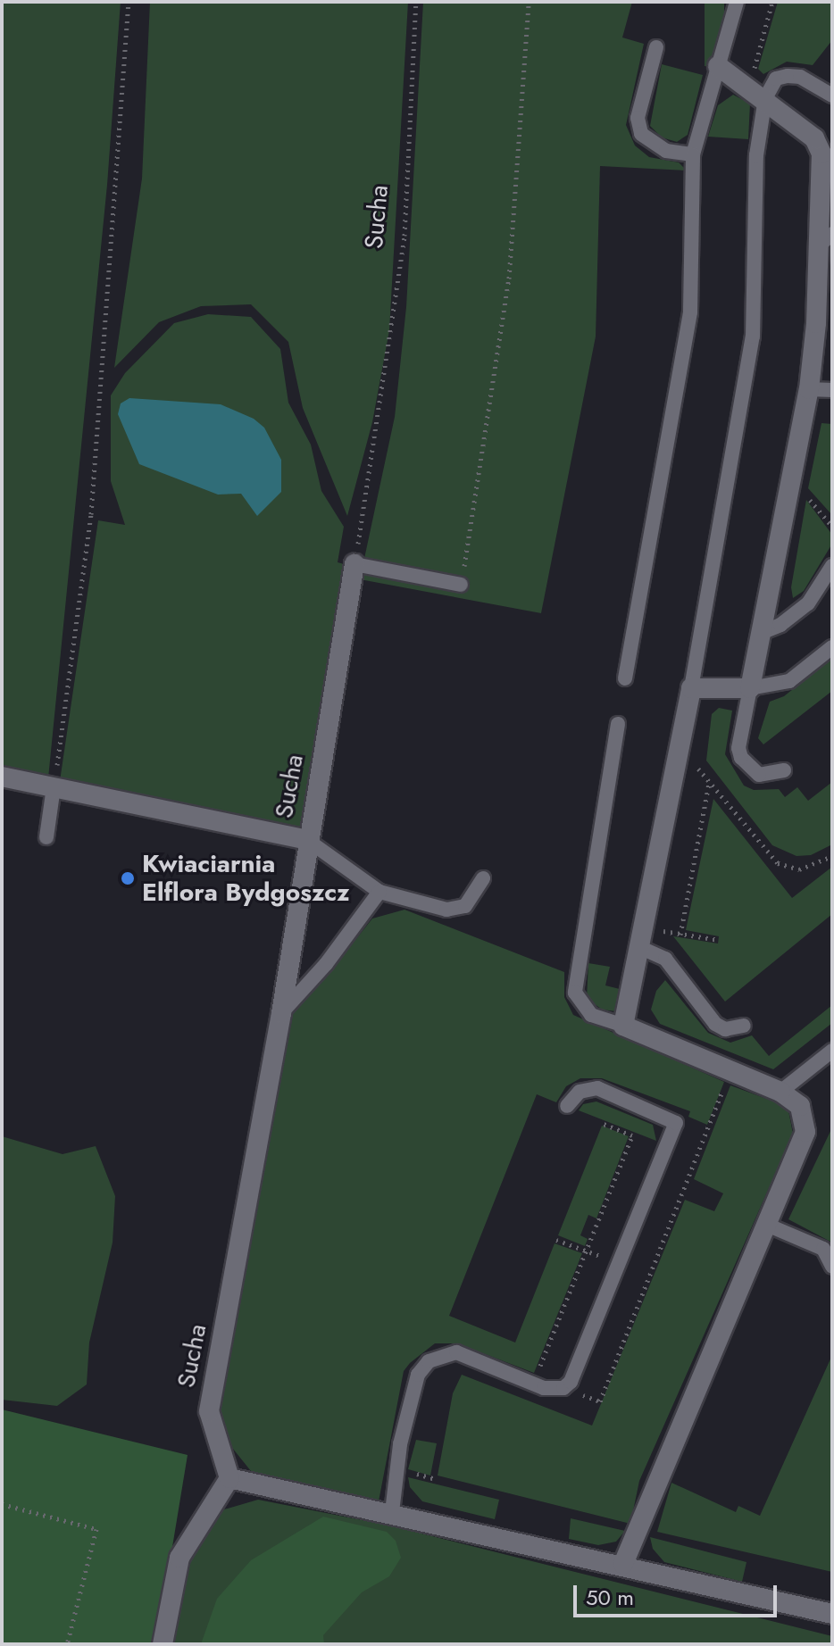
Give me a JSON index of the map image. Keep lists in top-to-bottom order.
{
  "streets": {
    "street": ["Sucha"]
  },
  "places": ["Kwiaciarnia Elflora Bydgoszcz"],
  "scale_bar": "50 m"
}
